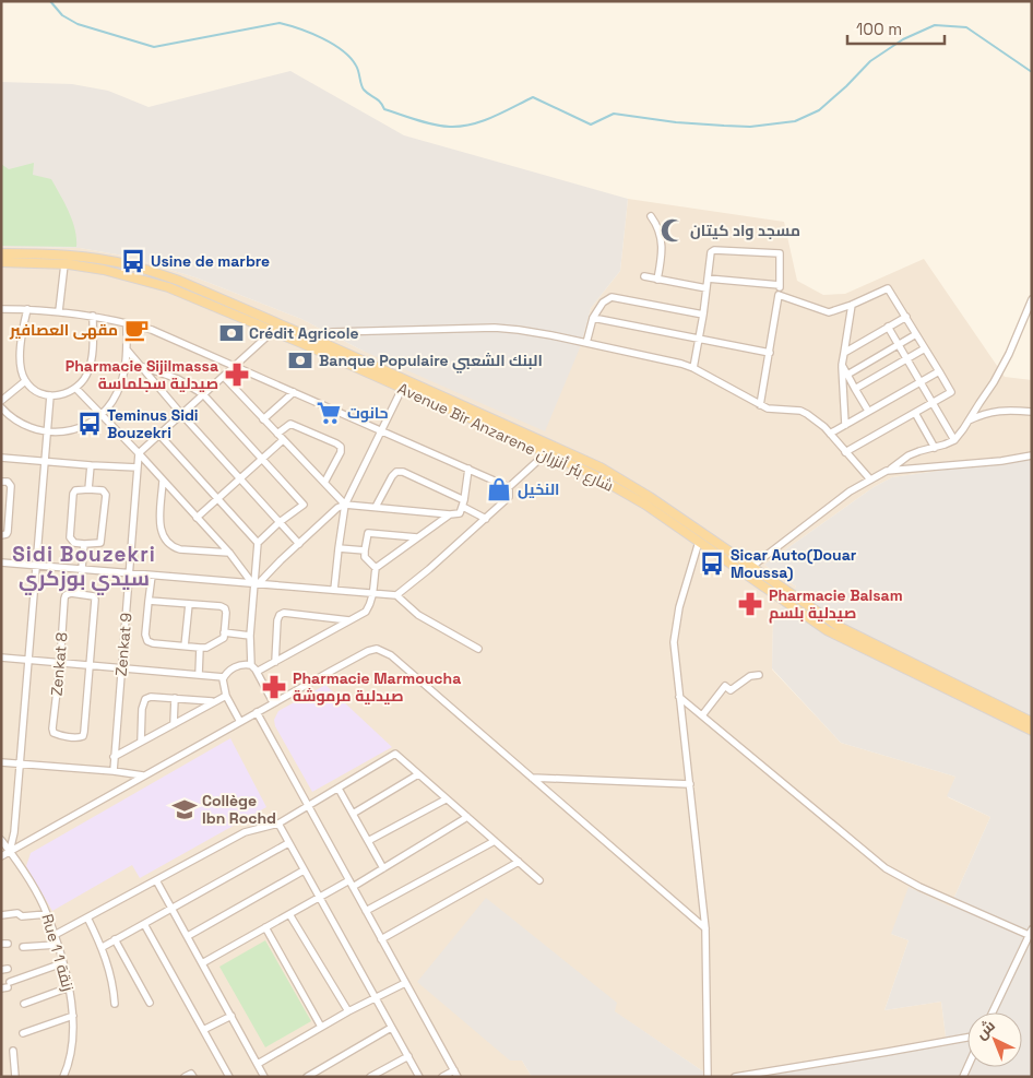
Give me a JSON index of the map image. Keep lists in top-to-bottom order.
{
  "streets": {
    "main road": ["Avenue Bir Anzarene شارع بئر أنزران"],
    "street": ["Zenkat 9", "Zenkat 8", "Rue 1 زنقة 1"]
  },
  "districts": ["Sidi Bouzekri سيدي بوزكري"],
  "places": {
    "mosque": ["مسجد واد كيتان"],
    "bus stop": ["Usine de marbre", "Teminus Sidi Bouzekri", "Sicar Auto(Douar Moussa)"],
    "cafe": ["مقهى العصافير"],
    "bank": ["Crédit Agricole", "Banque Populaire البنك الشعبي"],
    "pharmacy": ["Pharmacie Sijilmassa صيدلية سجلماسة", "Pharmacie Balsam صيدلية بلسم", "Pharmacie Marmoucha صيدلية مرموشة"],
    "supermarket": ["حانوت"],
    "shop": ["النخيل"],
    "school or university": ["Collège Ibn Rochd"]
  },
  "scale_bar": "100 m",
  "north": "top left"
}
